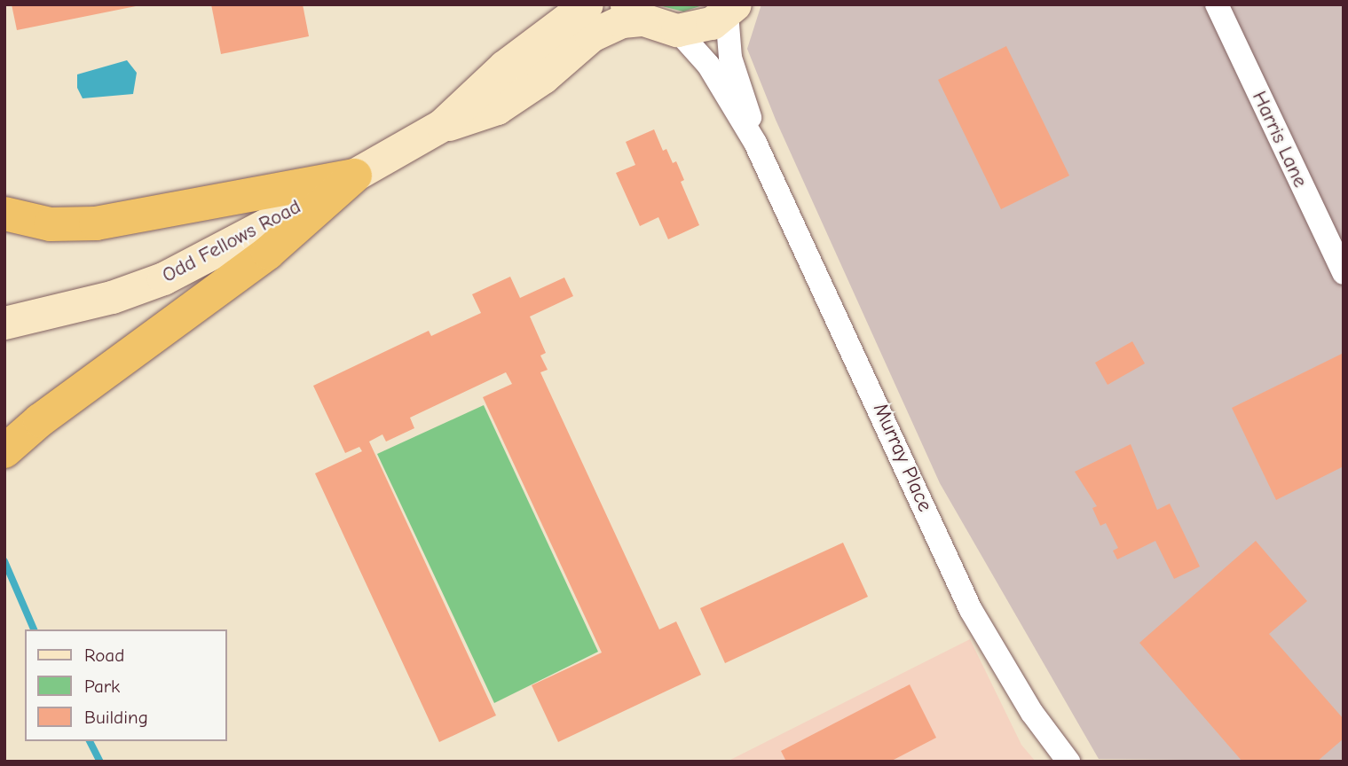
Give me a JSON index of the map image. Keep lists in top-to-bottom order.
{
  "streets": {
    "main road": ["Odd Fellows Road"],
    "street": ["Harris Lane", "Murray Place"]
  },
  "legend": ["Road", "Park", "Building"]
}
